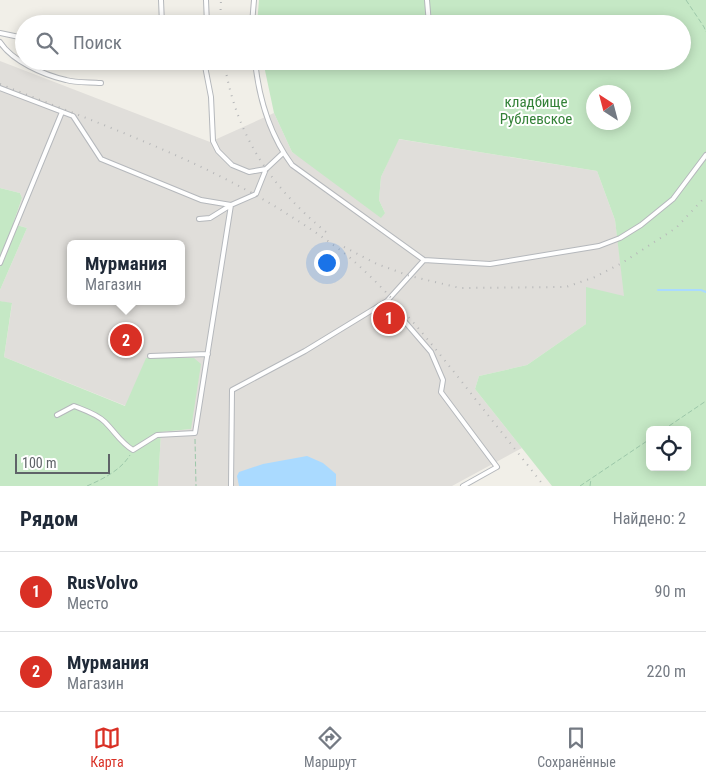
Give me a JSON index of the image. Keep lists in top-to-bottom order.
{
  "parks": ["кладбище Рублевское"],
  "scale_bar": "100 m",
  "north": "top left",
  "page": {
    "search": "Поиск",
    "popup": ["Мурмания", "Магазин"],
    "pins": ["1", "2"],
    "scale": "100 m",
    "heading": ["Рядом", "Найдено: 2"],
    "list": [
      {
        "mark": "1",
        "name": "RusVolvo",
        "note": "Место",
        "value": "90 m"
      },
      {
        "mark": "2",
        "name": "Мурмания",
        "note": "Магазин",
        "value": "220 m"
      }
    ],
    "nav": ["Карта", "Маршрут", "Сохранённые"]
  }
}
